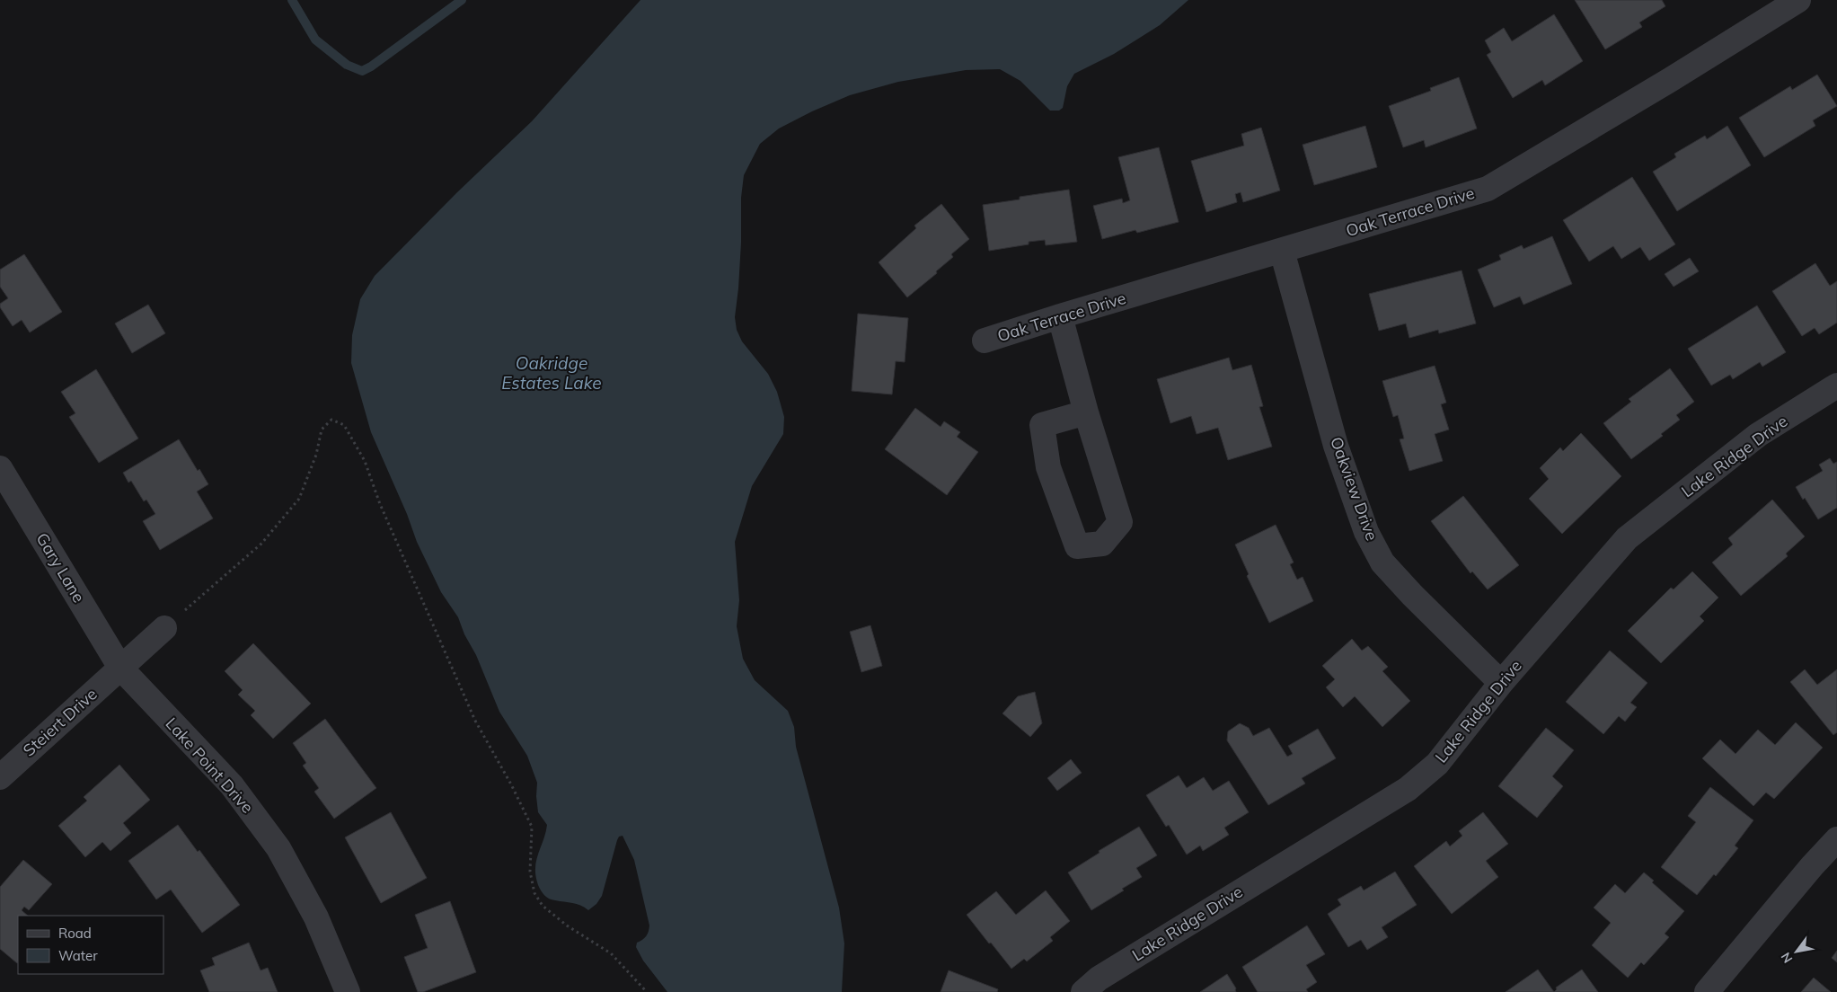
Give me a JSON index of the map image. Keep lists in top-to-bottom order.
{
  "streets": {
    "street": [
      "Oak Terrace Drive",
      "Lake Ridge Drive",
      "Oakview Drive",
      "Gary Lane",
      "Steiert Drive",
      "Lake Point Drive"
    ]
  },
  "crossings": [
    ["Oak Terrace Drive", "Oakview Drive"],
    ["Lake Ridge Drive", "Oakview Drive"],
    ["Gary Lane", "Steiert Drive"],
    ["Gary Lane", "Lake Point Drive"],
    ["Steiert Drive", "Lake Point Drive"]
  ],
  "water": ["Oakridge Estates Lake"],
  "legend": ["Road", "Water"],
  "north": "bottom left"
}
